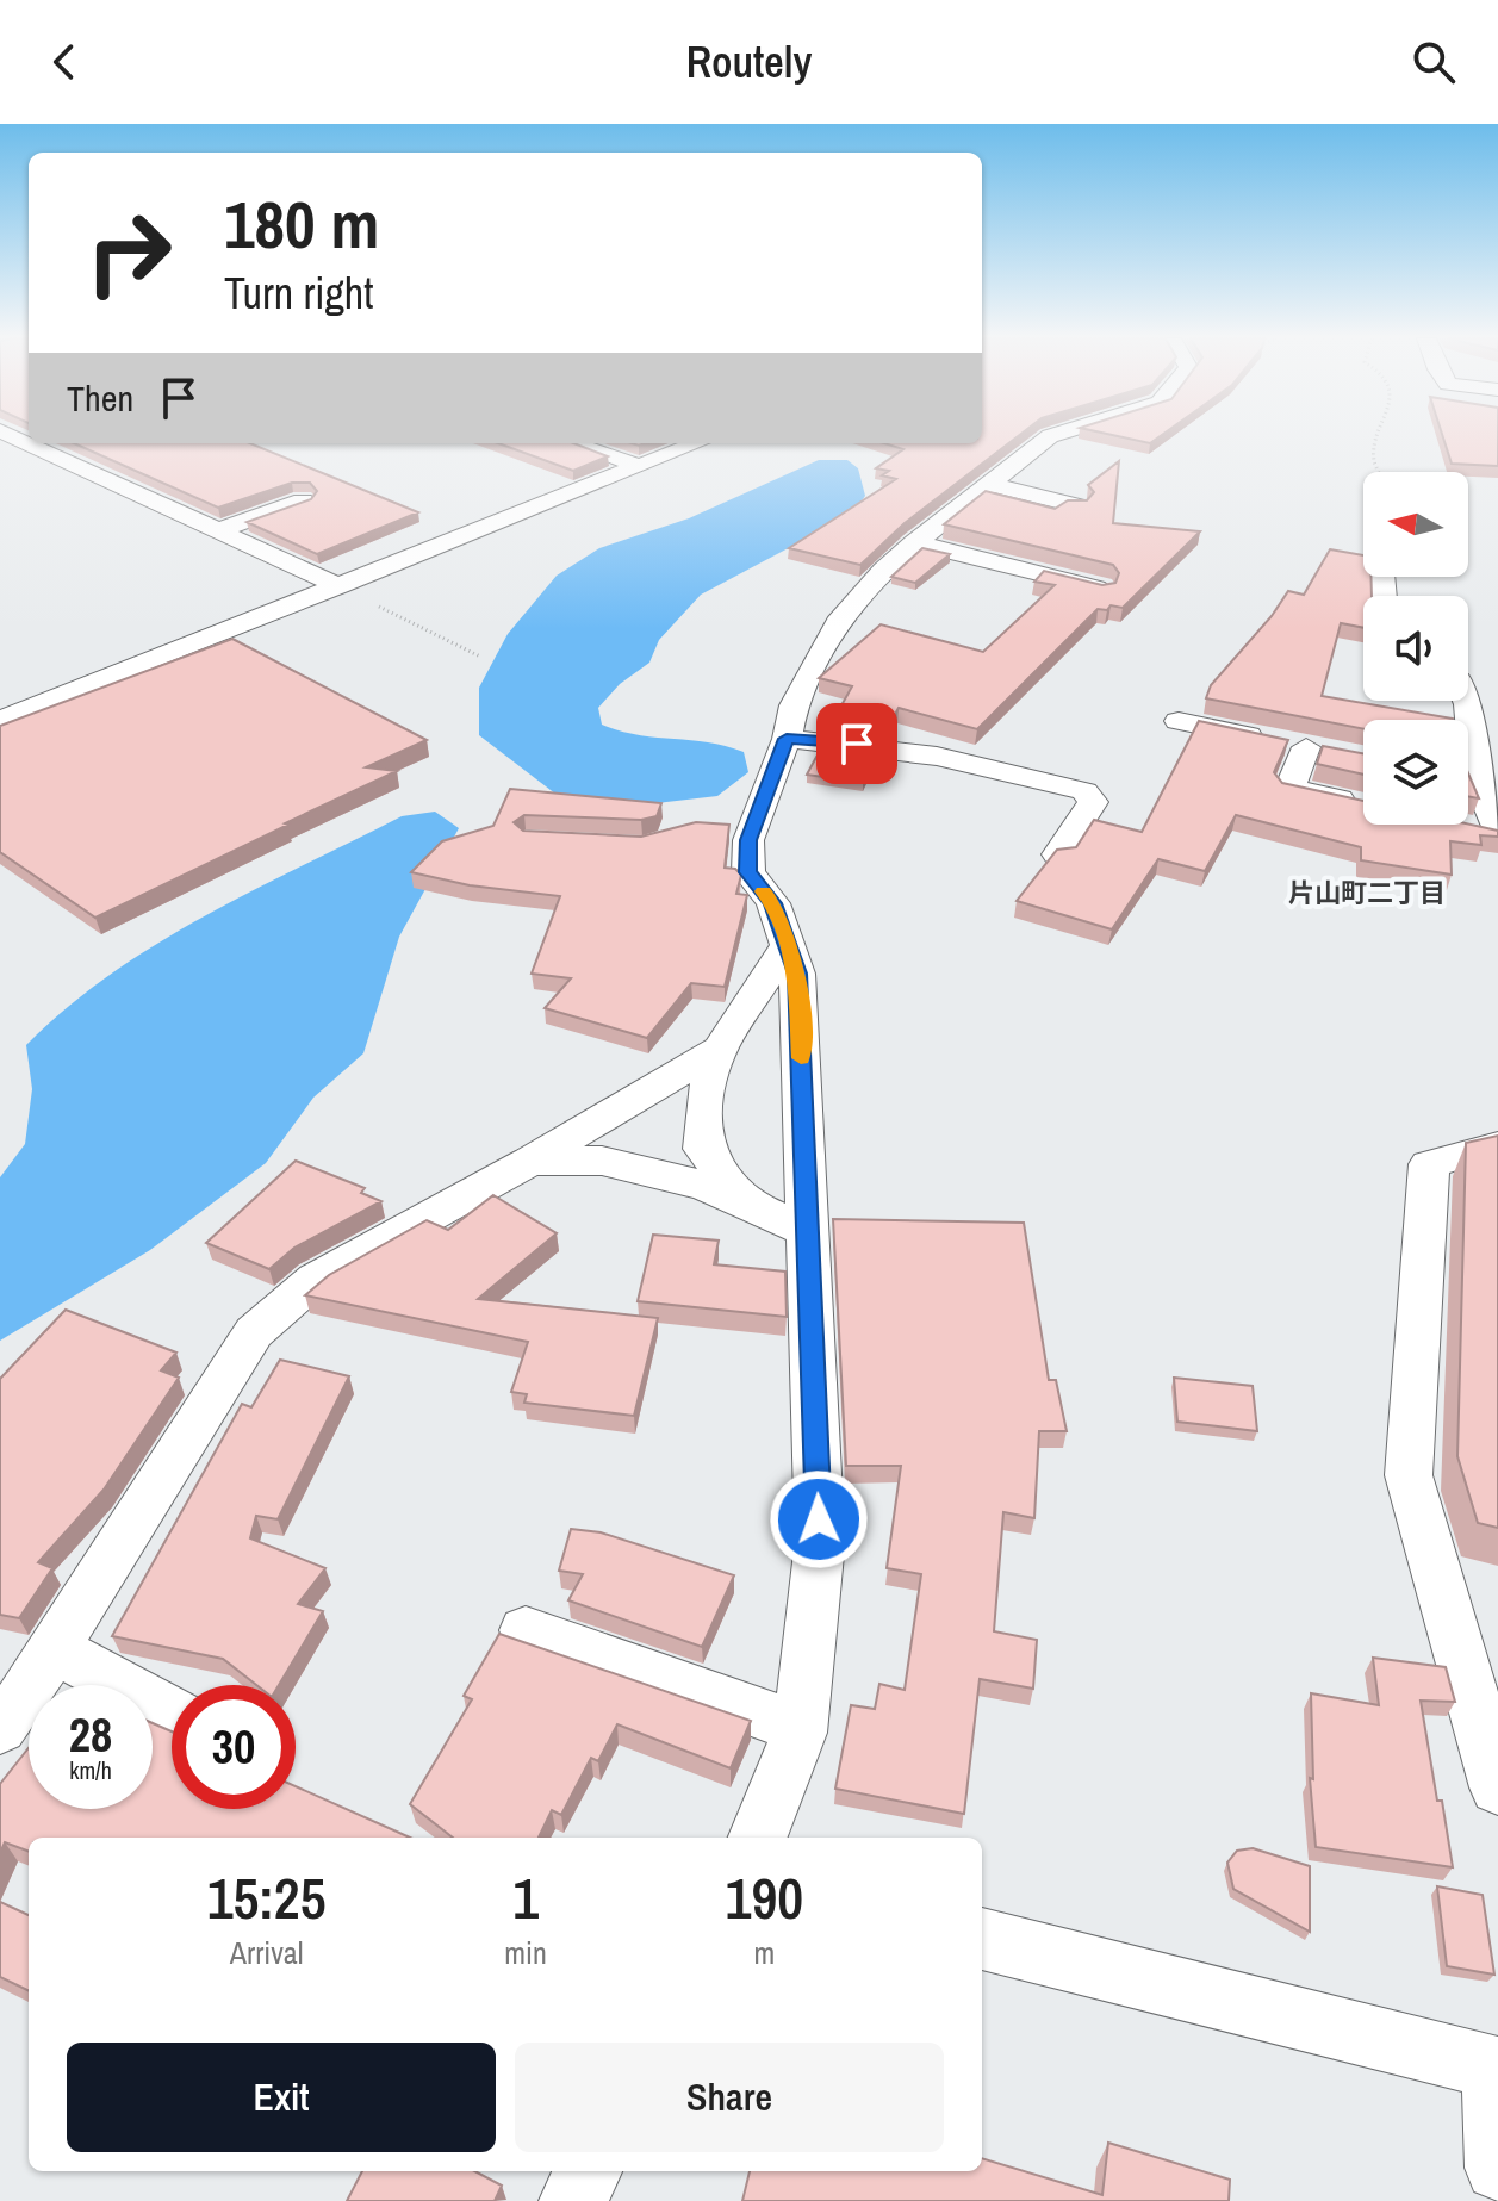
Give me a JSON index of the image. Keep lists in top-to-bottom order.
{
  "districts": ["片山町二丁目"],
  "north": "left",
  "page": {
    "header": "Routely",
    "turn": ["180 m", "Turn right"],
    "then": "Then",
    "speed": "28 km/h",
    "limit": "30",
    "eta": [
      "15:25",
      "Arrival",
      "1",
      "min",
      "190",
      "m"
    ],
    "buttons": ["Exit", "Share"]
  }
}
